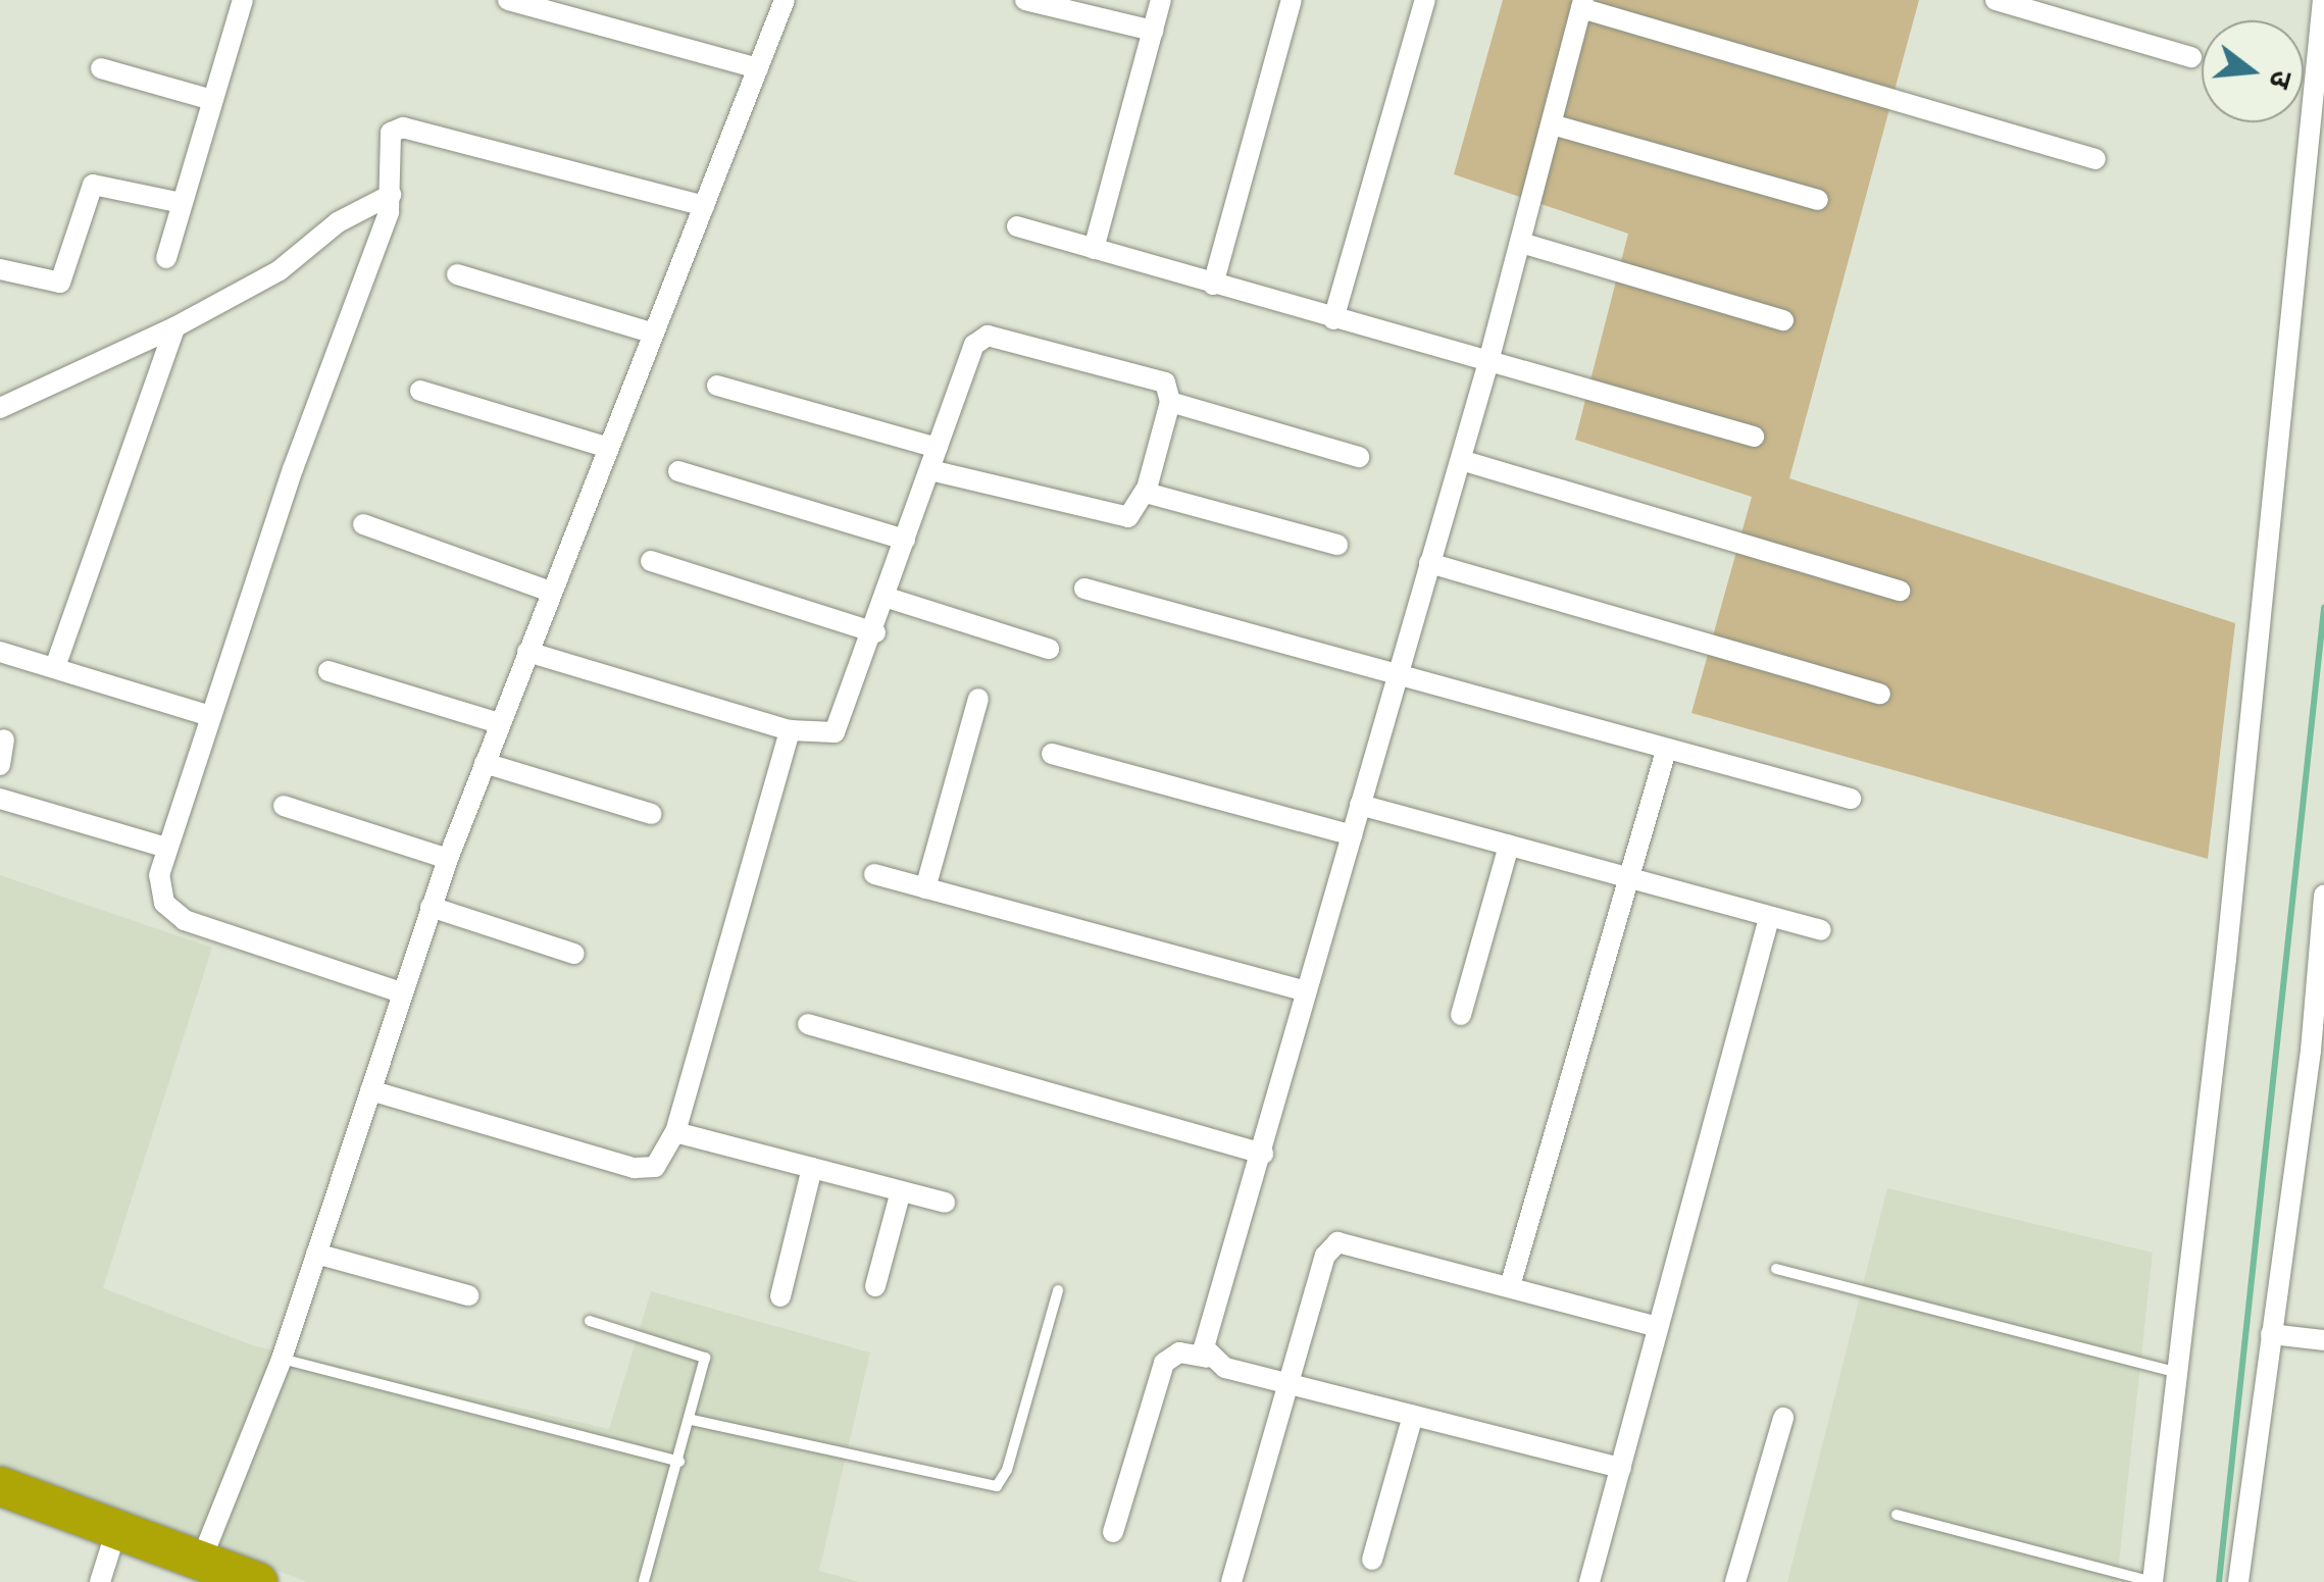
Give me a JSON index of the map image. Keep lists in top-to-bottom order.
{
  "north": "right"
}
